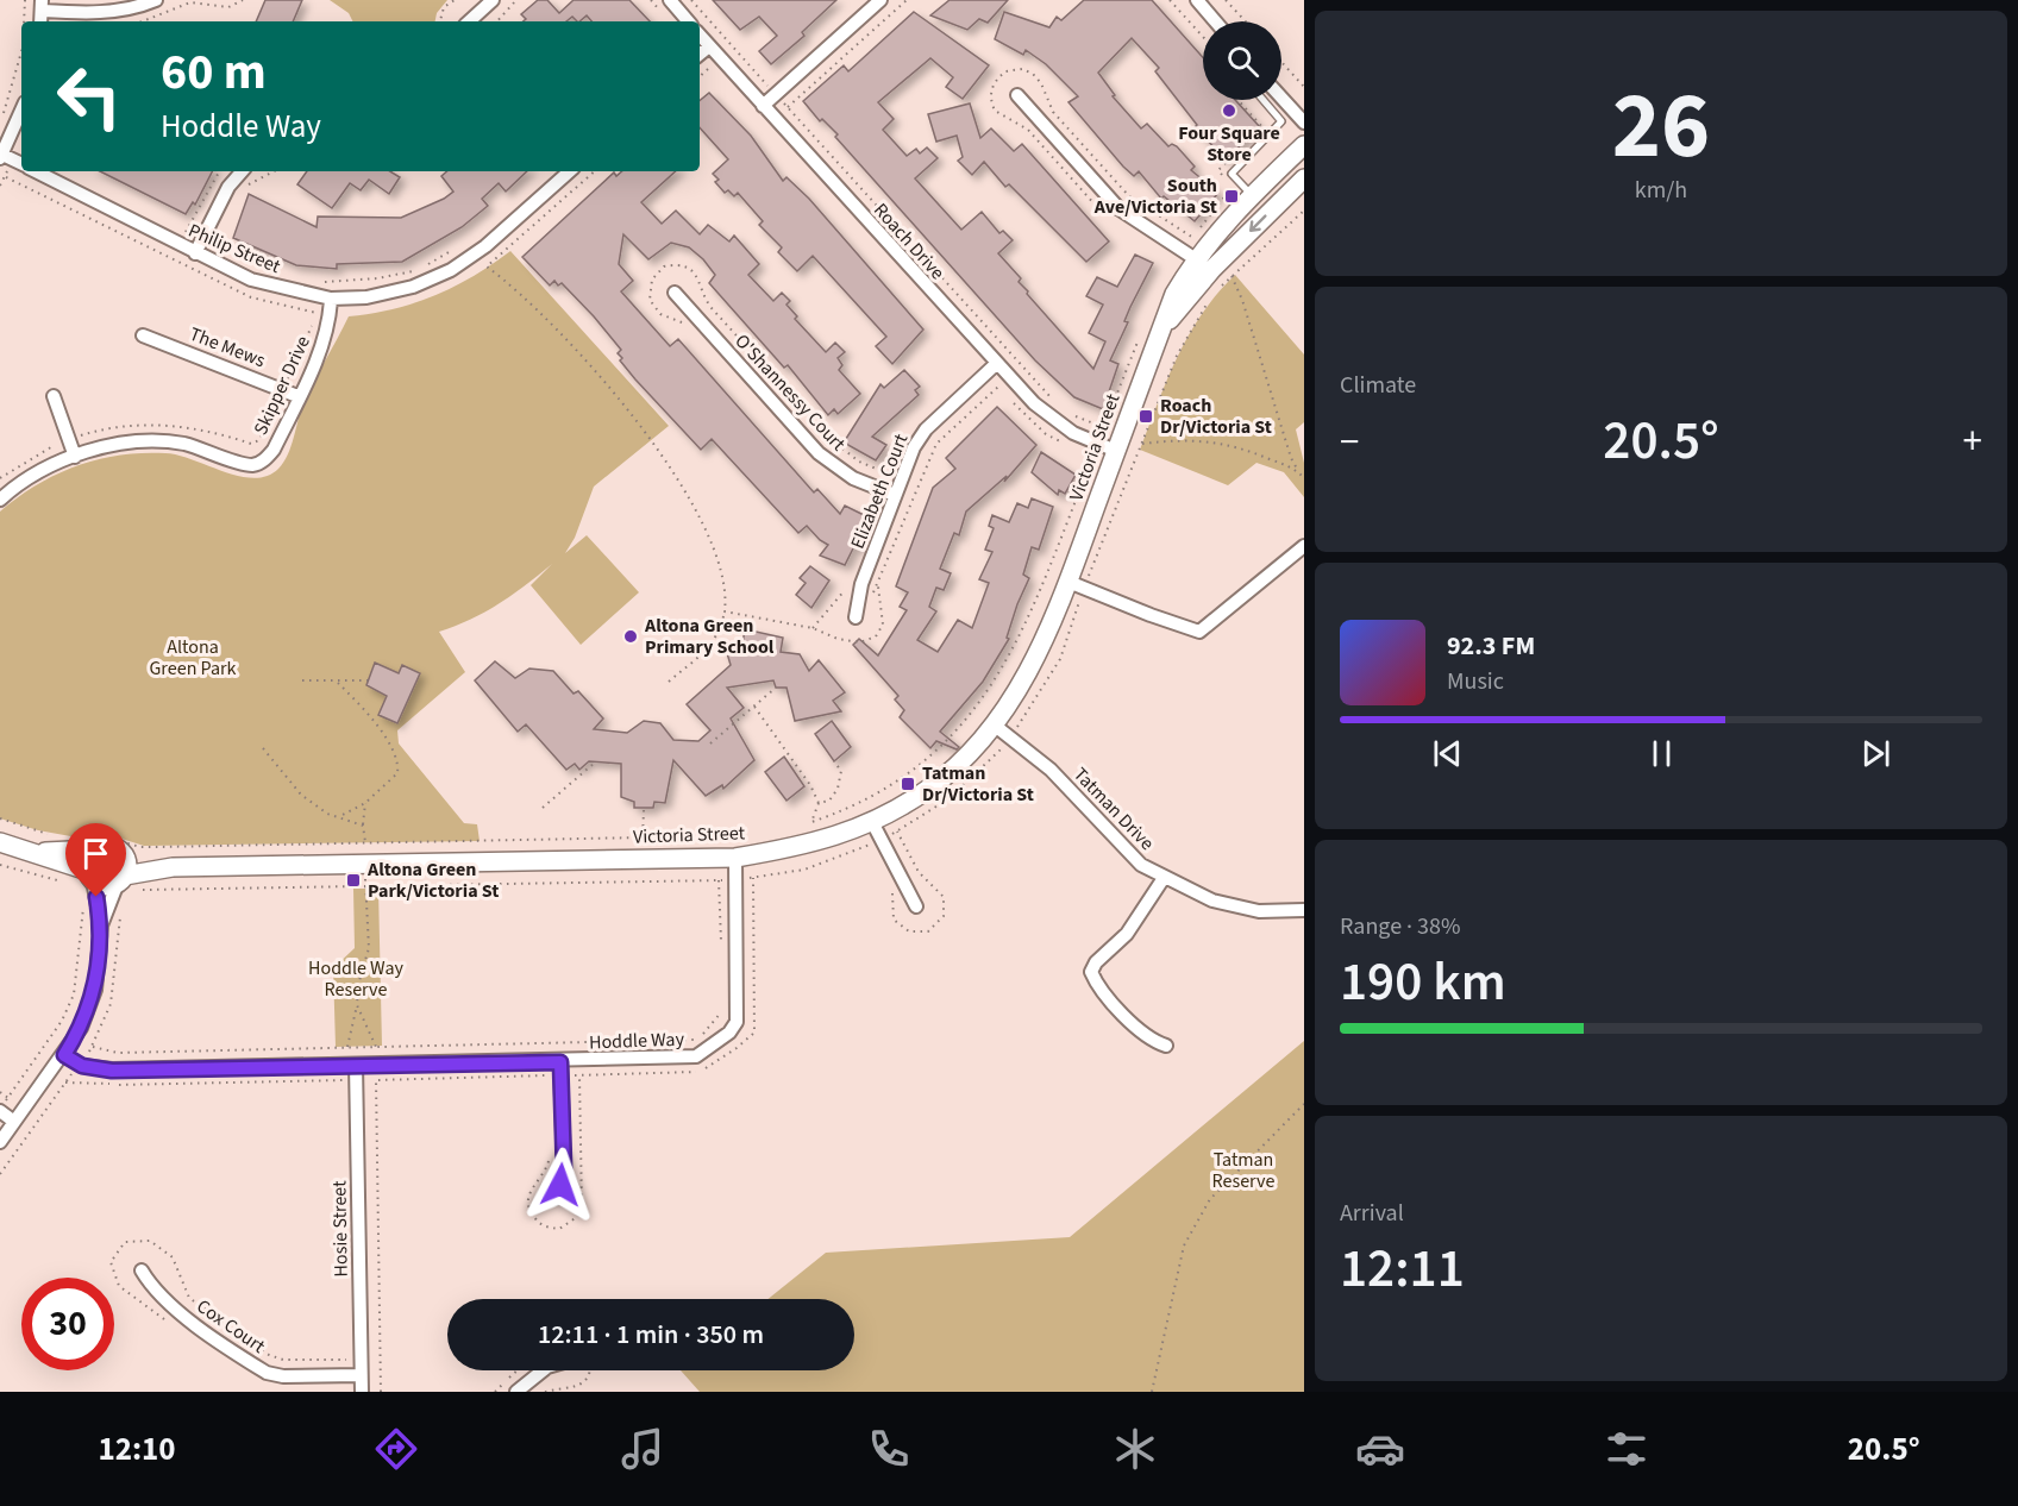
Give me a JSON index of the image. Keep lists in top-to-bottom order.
{
  "streets": {
    "street": [
      "Roach Drive",
      "Philip Street",
      "The Mews",
      "Skipper Drive",
      "O'Shannessy Court",
      "Victoria Street",
      "Elizabeth Court",
      "Tatman Drive",
      "Hoddle Way",
      "Hosie Street",
      "Cox Court"
    ]
  },
  "crossings": [
    ["Roach Drive", "Victoria Street"],
    ["Roach Drive", "Elizabeth Court"],
    ["Philip Street", "Skipper Drive"],
    ["The Mews", "Skipper Drive"],
    ["O'Shannessy Court", "Elizabeth Court"],
    ["Victoria Street", "Tatman Drive"],
    ["Victoria Street", "Hoddle Way"],
    ["Hoddle Way", "Hosie Street"],
    ["Hosie Street", "Cox Court"]
  ],
  "parks": ["Altona Green Park", "Hoddle Way Reserve", "Tatman Reserve"],
  "places": {
    "other": ["Four Square Store", "Altona Green Primary School"],
    "transit": [
      "South Ave/Victoria St",
      "Roach Dr/Victoria St",
      "Tatman Dr/Victoria St",
      "Altona Green Park/Victoria St"
    ]
  },
  "page": {
    "tile": [
      ["26", "km/h"],
      "Climate",
      ["Range · 38%", "190 km"],
      ["Arrival", "12:11"]
    ],
    "turn": ["60 m", "Hoddle Way"],
    "heat": ["−", "20.5°", "+"],
    "song": ["92.3 FM", "Music"],
    "limit": "30",
    "trip": "12:11 · 1 min · 350 m",
    "tabs": ["12:10", "20.5°"]
  }
}
